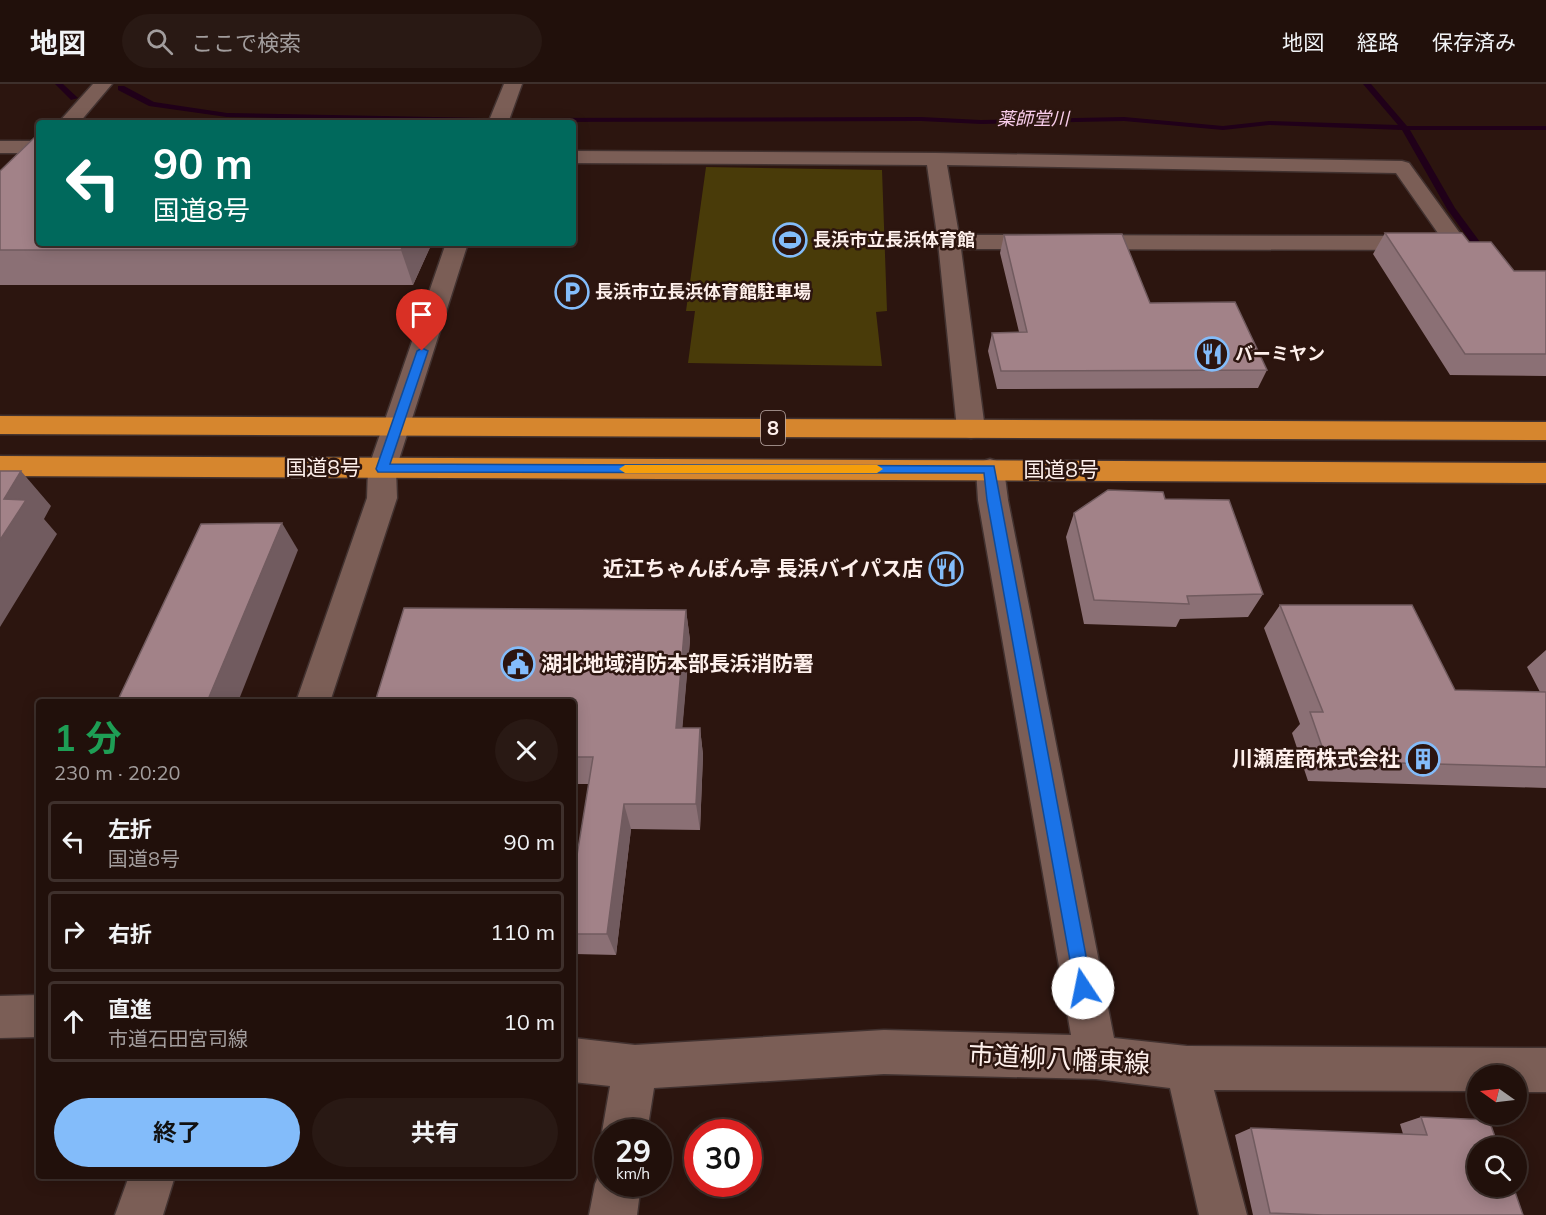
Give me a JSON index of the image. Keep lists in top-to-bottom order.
{
  "streets": {
    "highway": ["8", "国道8号"],
    "street": ["市道柳八幡東線"]
  },
  "water": ["薬師堂川"],
  "places": {
    "sports": ["長浜市立長浜体育館"],
    "parking": ["長浜市立長浜体育館駐車場"],
    "restaurant": ["バーミヤン", "近江ちゃんぽん亭 長浜バイパス店"],
    "public building": ["湖北地域消防本部長浜消防署"],
    "building": ["川瀬産商株式会社"]
  },
  "north": "left",
  "page": {
    "header": "地図",
    "search": "ここで検索",
    "nav": ["地図", "経路", "保存済み"],
    "turn": ["90 m", "国道8号"],
    "heading": ["1 分", "230 m · 20:20"],
    "list": [
      {
        "name": "左折",
        "note": "国道8号",
        "value": "90 m"
      },
      {
        "name": "右折",
        "value": "110 m"
      },
      {
        "name": "直進",
        "note": "市道石田宮司線",
        "value": "10 m"
      }
    ],
    "buttons": ["終了", "共有"],
    "speed": "29 km/h",
    "limit": "30"
  }
}
